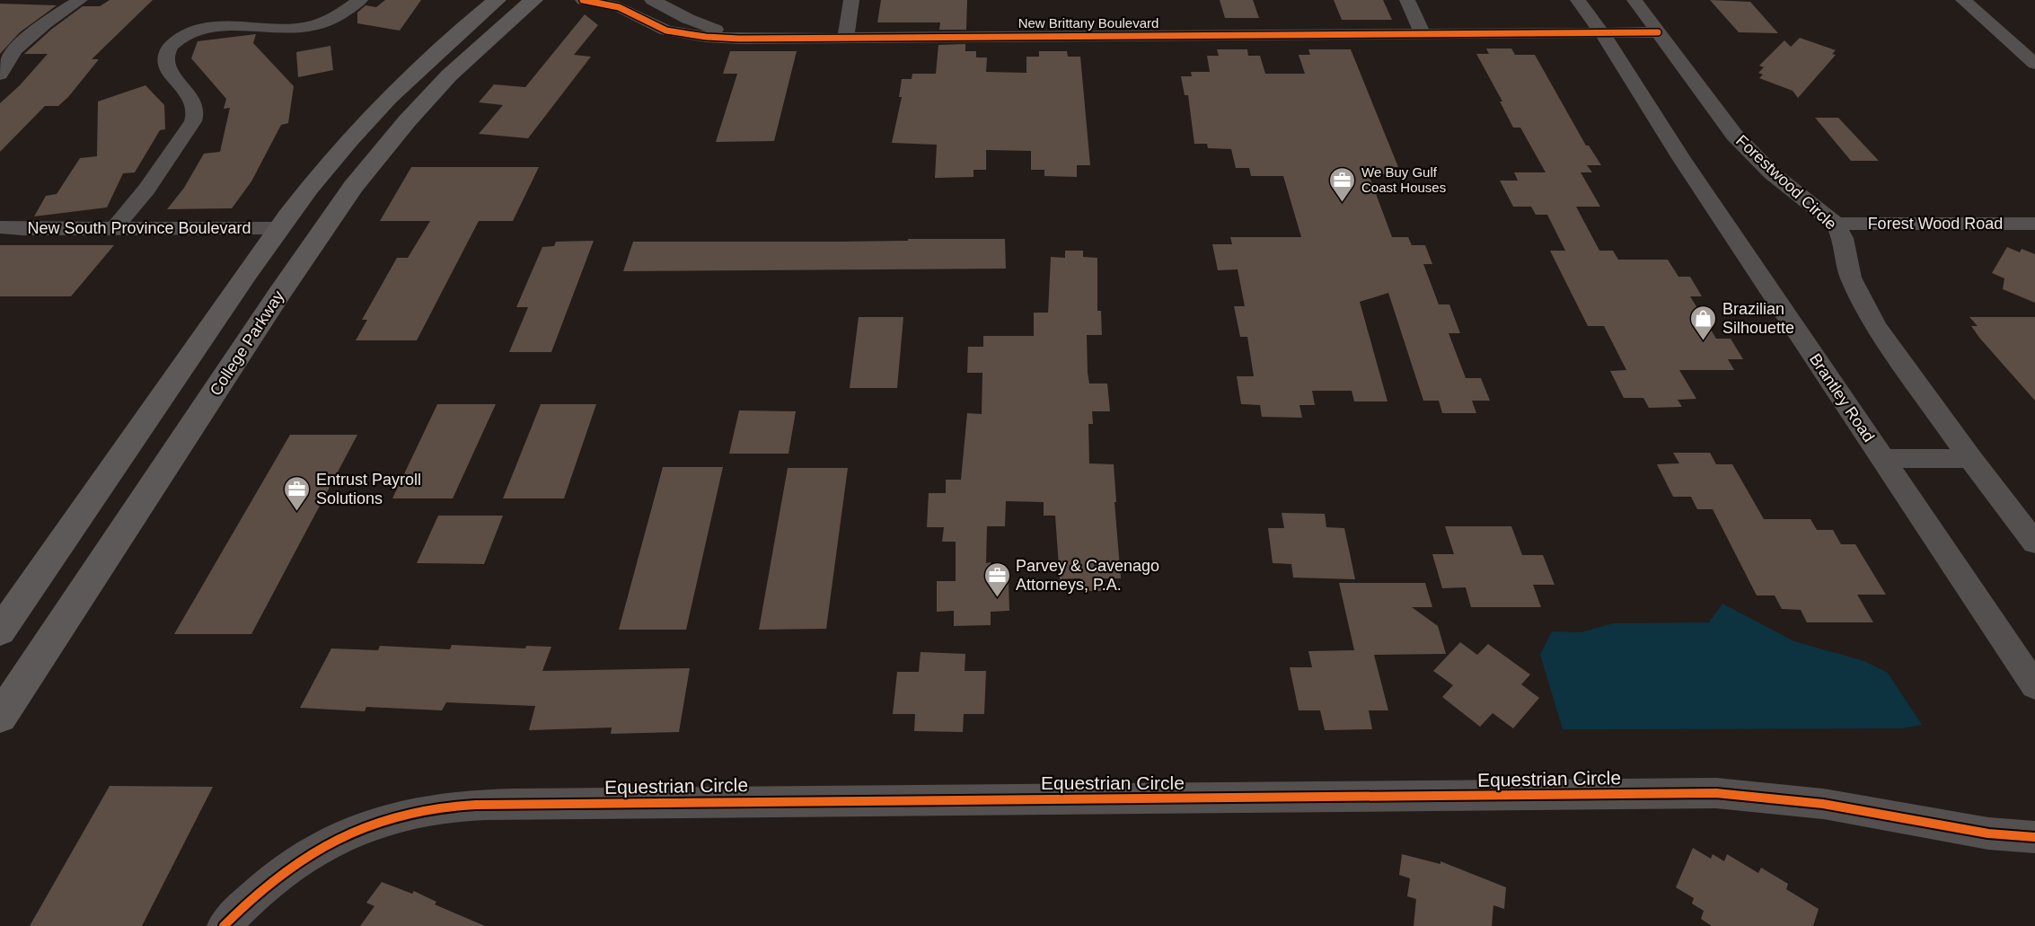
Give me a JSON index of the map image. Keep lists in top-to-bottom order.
{
  "streets": {
    "main road": ["College Parkway"],
    "street": [
      "New Brittany Boulevard",
      "Forestwood Circle",
      "Forest Wood Road",
      "New South Province Boulevard",
      "Brantley Road",
      "Equestrian Circle"
    ]
  },
  "crossings": [
    ["New Brittany Boulevard", "Brantley Road"],
    ["Forestwood Circle", "Forest Wood Road"]
  ],
  "places": {
    "office": ["We Buy Gulf Coast Houses", "Entrust Payroll Solutions", "Parvey & Cavenago Attorneys, P.A."],
    "shop": ["Brazilian Silhouette"]
  }
}
